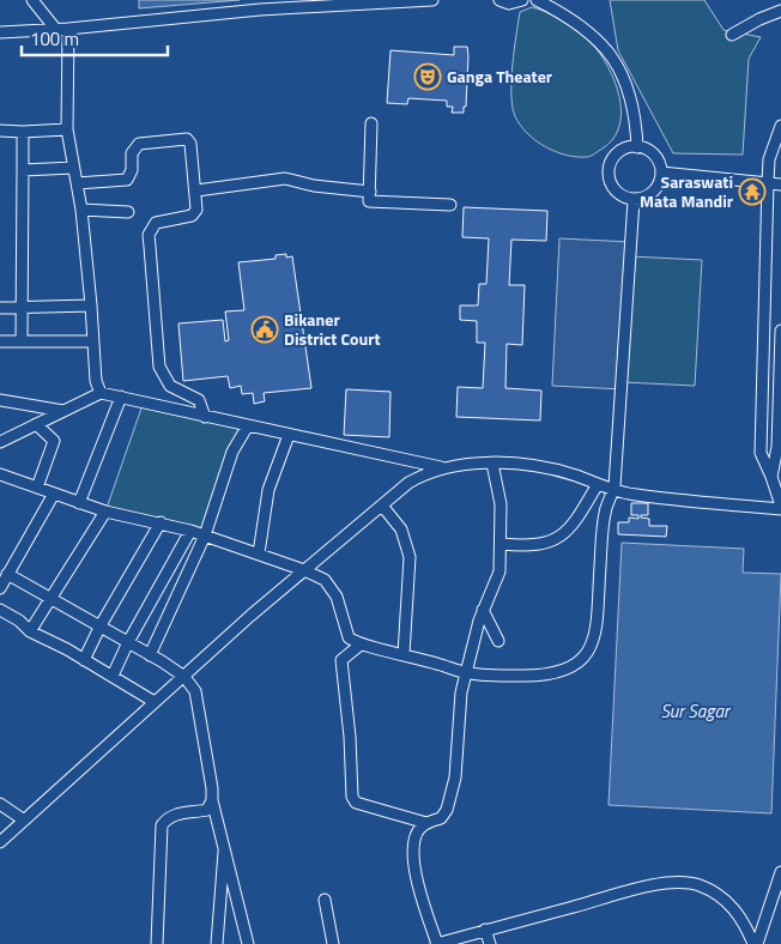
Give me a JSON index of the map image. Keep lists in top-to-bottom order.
{
  "water": ["Sur Sagar"],
  "places": {
    "theatre": ["Ganga Theater"],
    "temple": ["Saraswati Mata Mandir"],
    "public building": ["Bikaner District Court"]
  },
  "scale_bar": "100 m"
}
